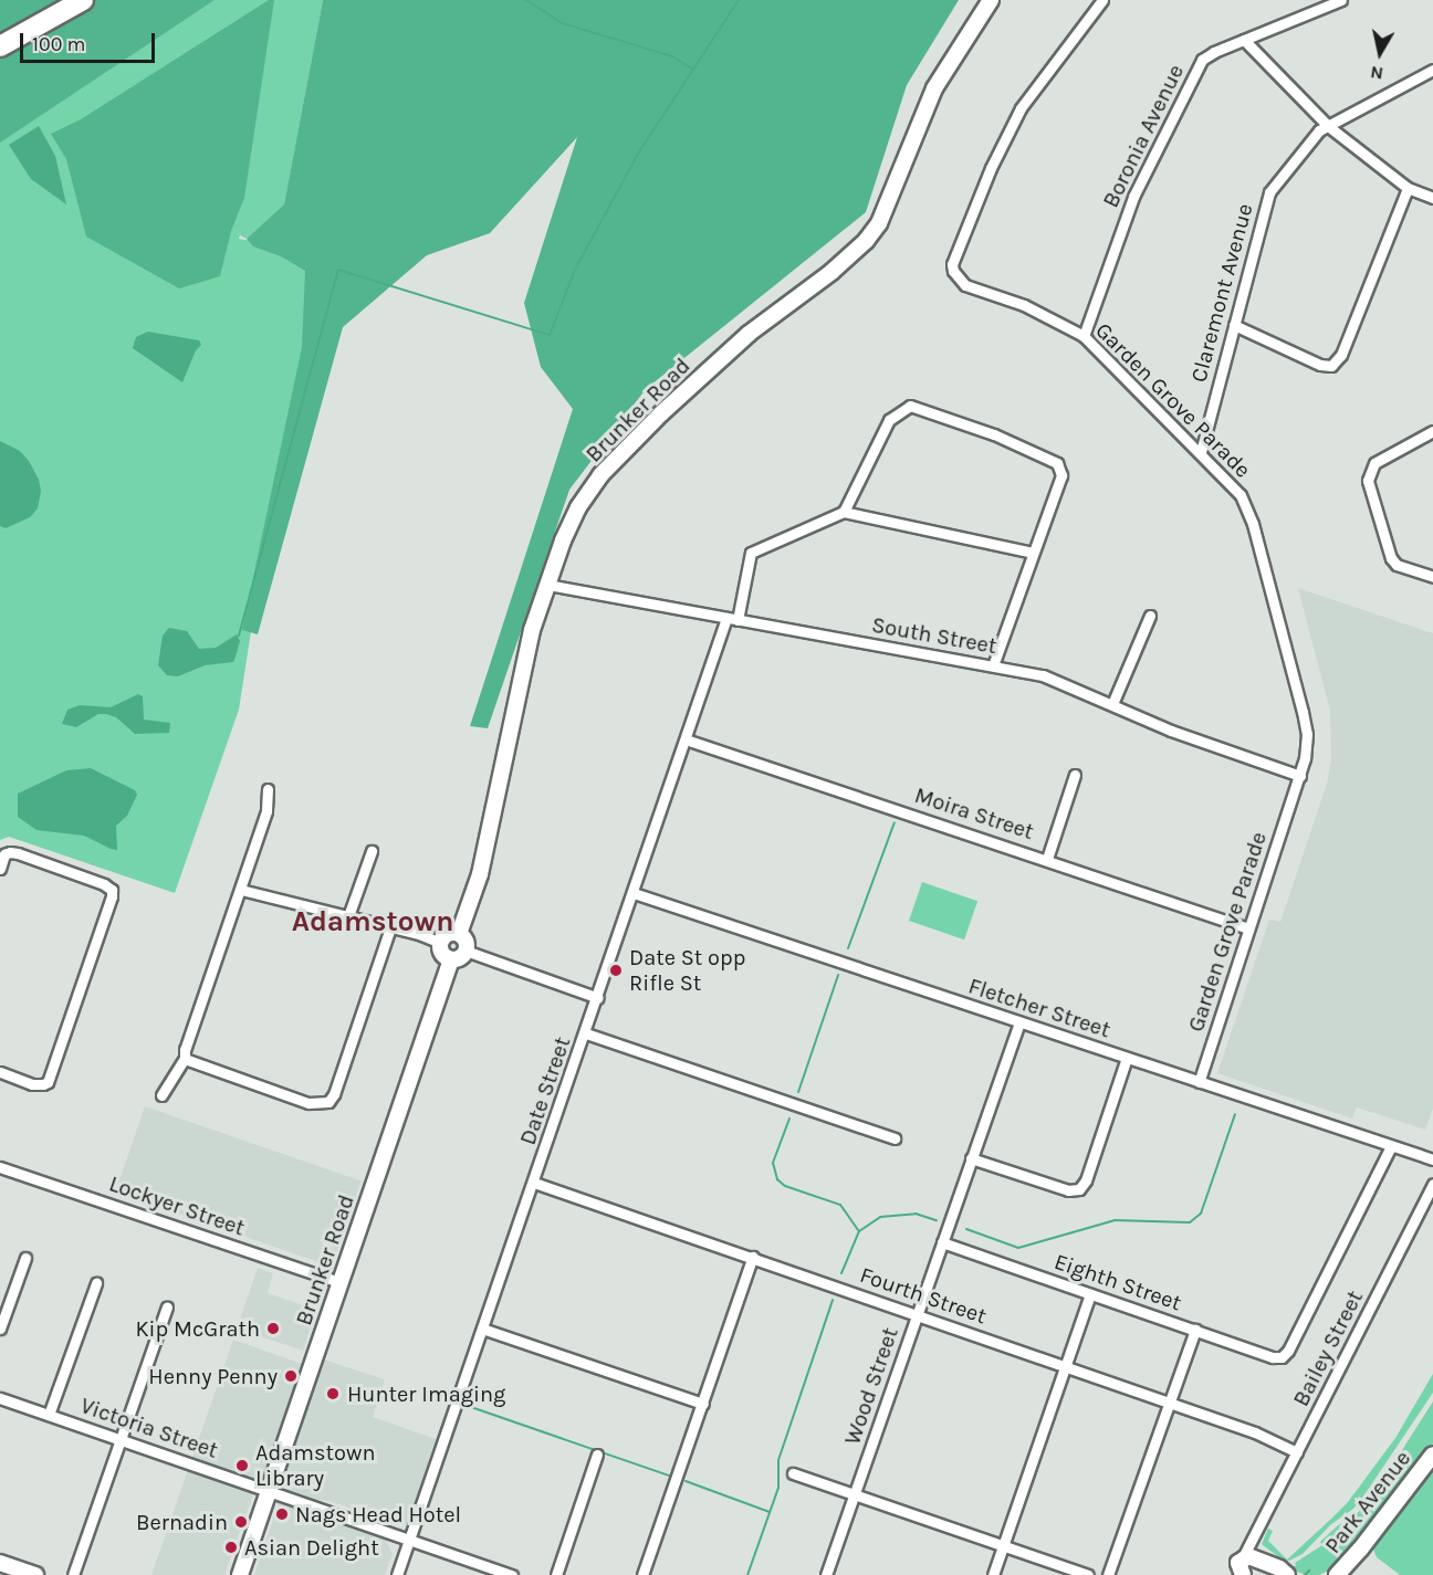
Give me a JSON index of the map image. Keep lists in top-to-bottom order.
{
  "streets": {
    "main road": ["Brunker Road", "Park Avenue"],
    "street": [
      "Boronia Avenue",
      "Claremont Avenue",
      "Garden Grove Parade",
      "South Street",
      "Moira Street",
      "Fletcher Street",
      "Date Street",
      "Lockyer Street",
      "Eighth Street",
      "Fourth Street",
      "Bailey Street",
      "Wood Street",
      "Victoria Street"
    ]
  },
  "crossings": [
    ["Boronia Avenue", "Garden Grove Parade"],
    ["Claremont Avenue", "Garden Grove Parade"],
    ["Garden Grove Parade", "South Street"],
    ["Garden Grove Parade", "Moira Street"],
    ["Garden Grove Parade", "Fletcher Street"],
    ["Brunker Road", "South Street"],
    ["Brunker Road", "Lockyer Street"],
    ["Brunker Road", "Victoria Street"],
    ["South Street", "Date Street"],
    ["Moira Street", "Date Street"],
    ["Fletcher Street", "Date Street"],
    ["Fletcher Street", "Eighth Street"],
    ["Fletcher Street", "Wood Street"],
    ["Date Street", "Fourth Street"],
    ["Date Street", "Victoria Street"],
    ["Eighth Street", "Wood Street"],
    ["Fourth Street", "Bailey Street"],
    ["Fourth Street", "Wood Street"]
  ],
  "districts": ["Adamstown"],
  "places": [
    "Date St opp Rifle St",
    "Kip McGrath",
    "Henny Penny",
    "Hunter Imaging",
    "Adamstown Library",
    "Nags Head Hotel",
    "Bernadin",
    "Asian Delight"
  ],
  "scale_bar": "100 m",
  "north": "bottom"
}
